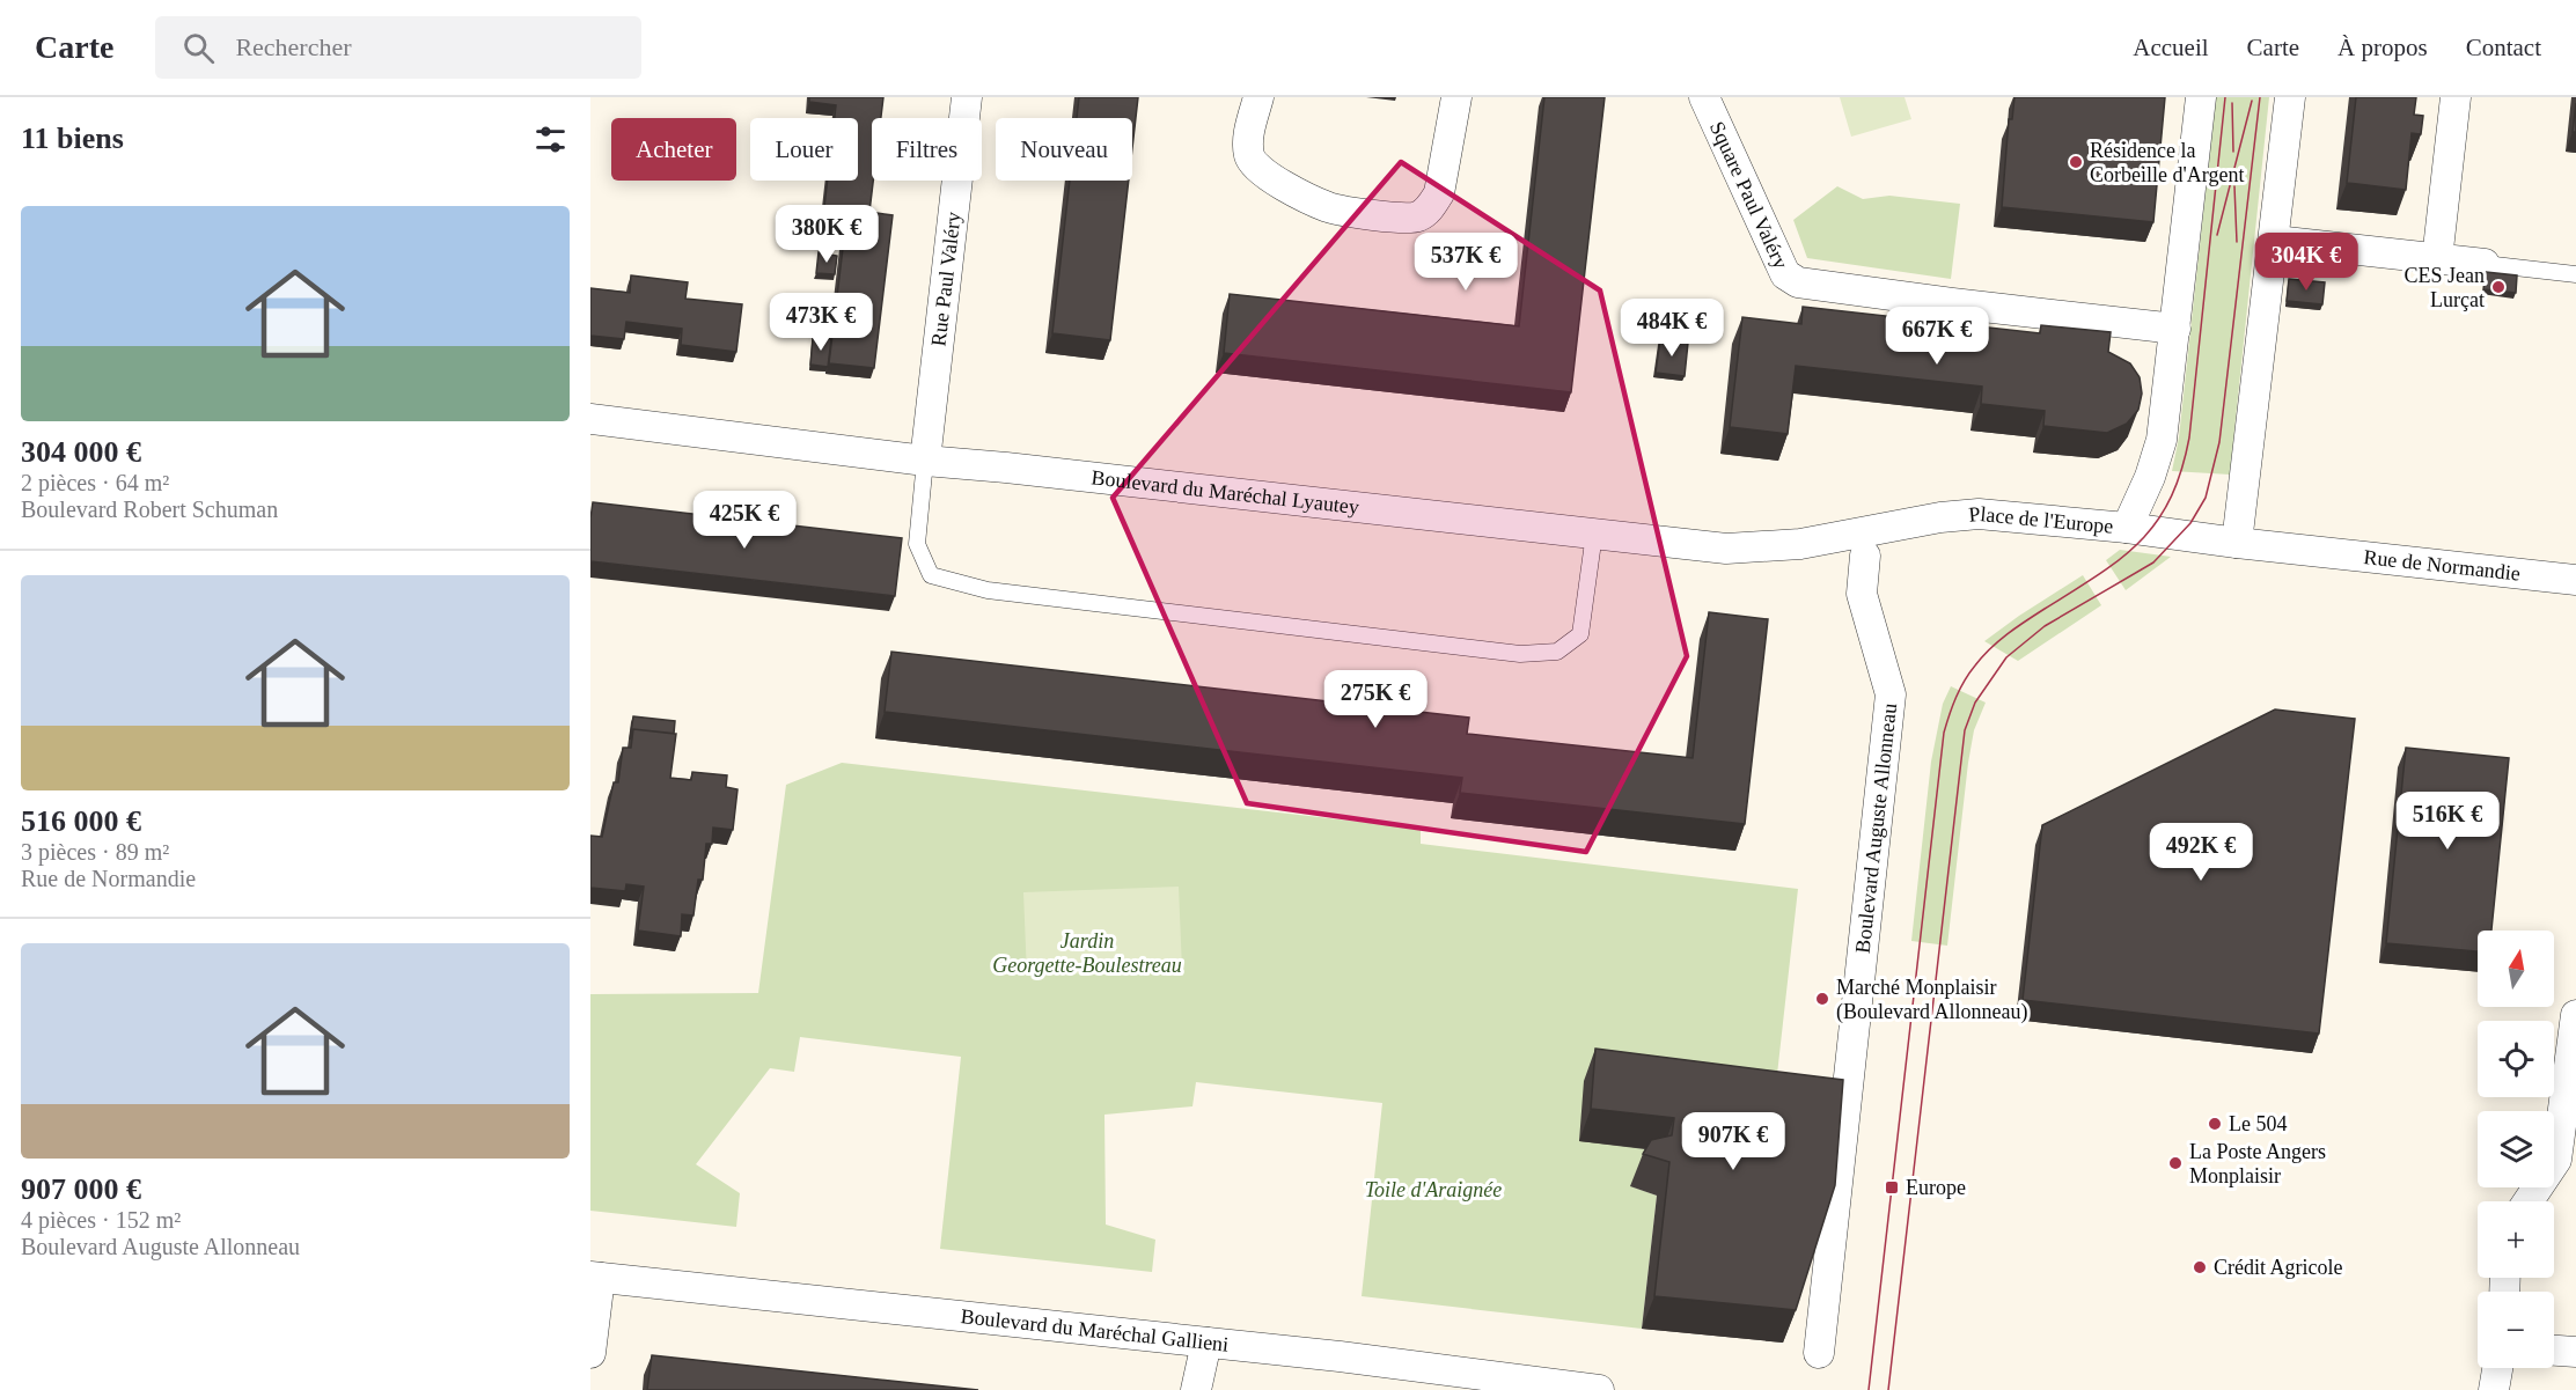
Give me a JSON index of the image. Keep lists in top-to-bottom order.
{
  "streets": {
    "street": [
      "Square Paul Valéry",
      "Rue Paul Valéry",
      "Boulevard du Maréchal Lyautey",
      "Place de l'Europe",
      "Rue de Normandie",
      "Boulevard Auguste Allonneau",
      "Boulevard du Maréchal Gallieni"
    ]
  },
  "crossings": [
    ["Square Paul Valéry", "Place de l'Europe"],
    ["Rue Paul Valéry", "Boulevard du Maréchal Lyautey"],
    ["Boulevard du Maréchal Lyautey", "Place de l'Europe"],
    ["Boulevard du Maréchal Lyautey", "Boulevard Auguste Allonneau"],
    ["Place de l'Europe", "Boulevard Auguste Allonneau"]
  ],
  "parks": ["Jardin Georgette-Boulestreau", "Toile d'Araignée"],
  "places": {
    "other": [
      "Résidence la Corbeille d'Argent",
      "CES Jean Lurçat",
      "Marché Monplaisir (Boulevard Allonneau)",
      "Le 504",
      "La Poste Angers Monplaisir",
      "Crédit Agricole"
    ],
    "transit": ["Europe"]
  },
  "north": "top",
  "page": {
    "header": "Carte",
    "search": "Rechercher",
    "nav": [
      "Accueil",
      "Carte",
      "À propos",
      "Contact"
    ],
    "heading": "11 biens",
    "chip": [
      "Acheter",
      "Louer",
      "Filtres",
      "Nouveau"
    ],
    "list": [
      {
        "name": "304 000 €",
        "note": "2 pièces · 64 m² · Boulevard Robert Schuman"
      },
      {
        "name": "516 000 €",
        "note": "3 pièces · 89 m² · Rue de Normandie"
      },
      {
        "name": "907 000 €",
        "note": "4 pièces · 152 m² · Boulevard Auguste Allonneau"
      }
    ],
    "price": [
      "380K €",
      "537K €",
      "304K €",
      "473K €",
      "484K €",
      "667K €",
      "425K €",
      "275K €",
      "516K €",
      "492K €",
      "907K €"
    ],
    "map_buttons": ["+", "−"]
  }
}
